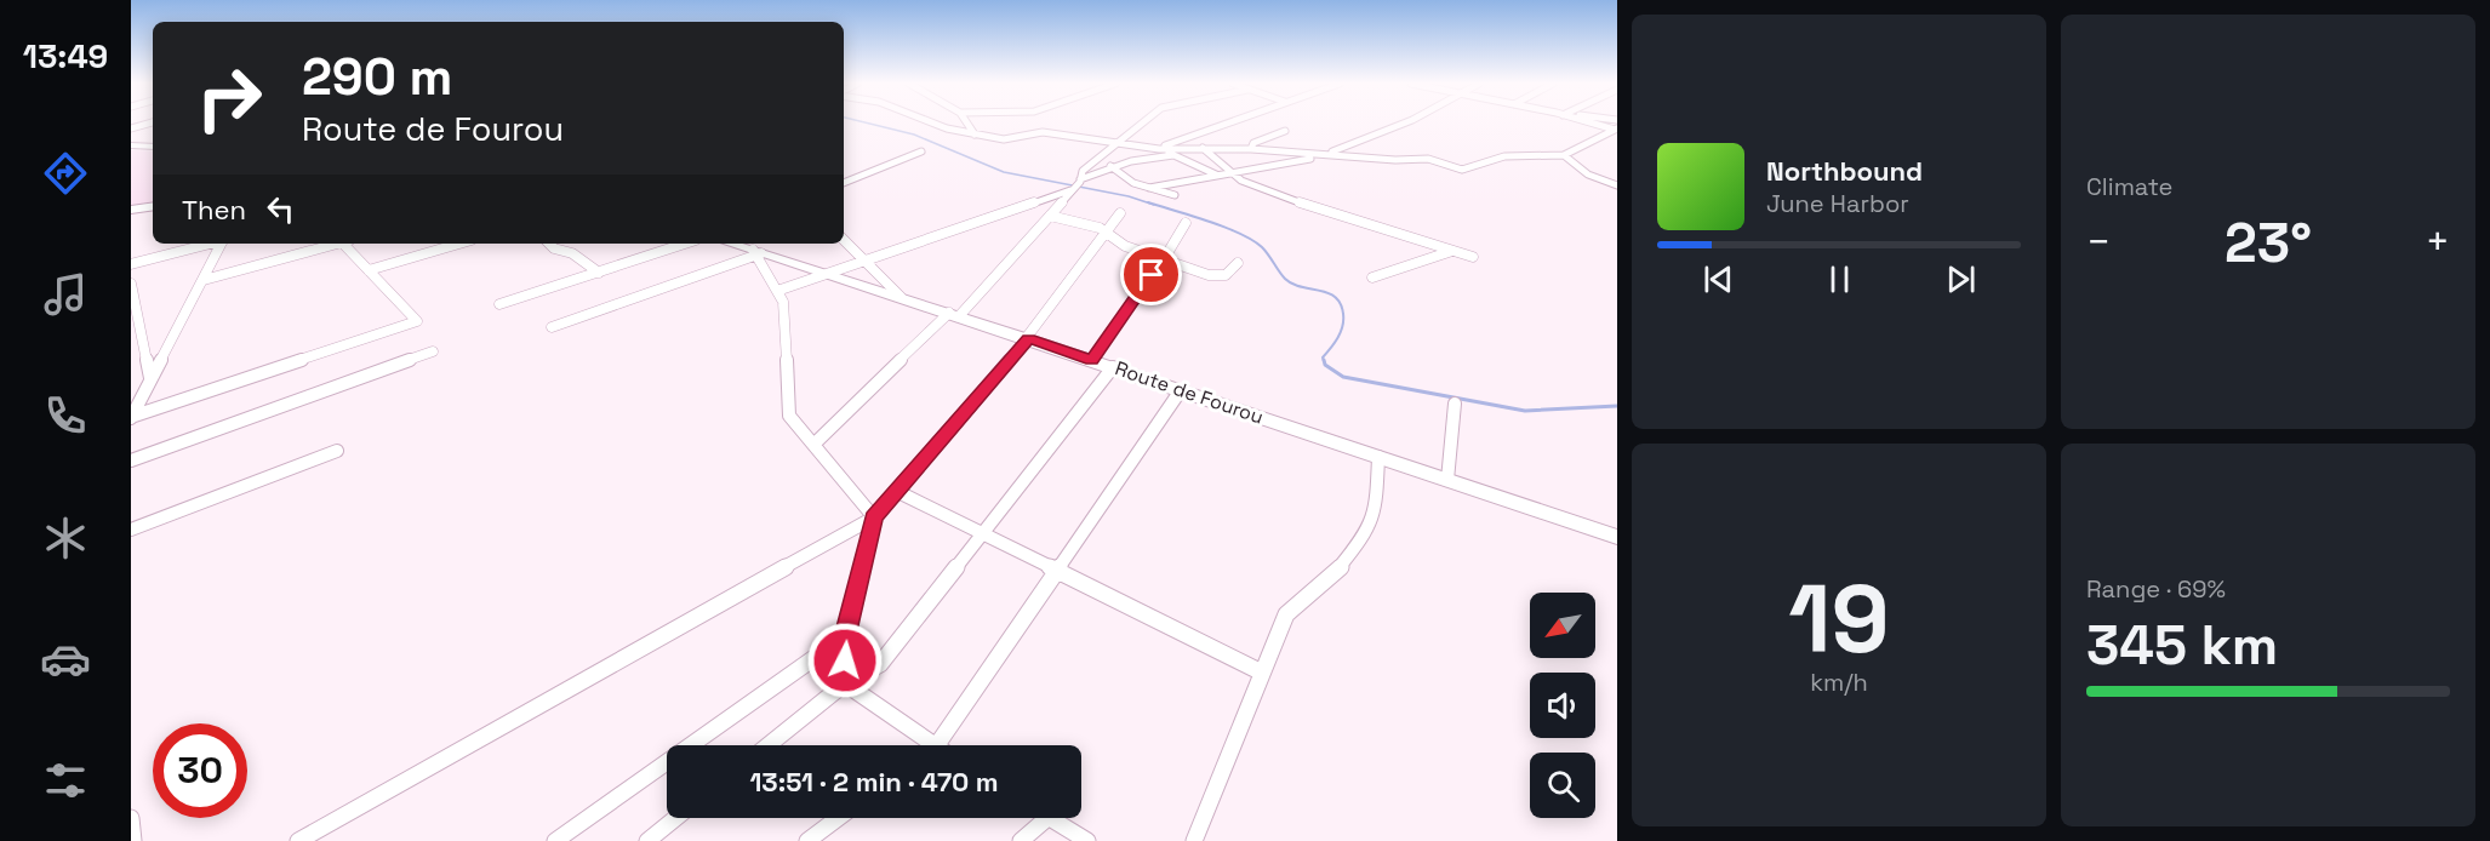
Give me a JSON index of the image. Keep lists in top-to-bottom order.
{
  "streets": {
    "main road": ["Route de Fourou"]
  },
  "north": "bottom left",
  "page": {
    "tabs": "13:49",
    "tile": [
      "Climate",
      ["19", "km/h"],
      ["Range · 69%", "345 km"]
    ],
    "turn": ["290 m", "Route de Fourou"],
    "song": ["Northbound", "June Harbor"],
    "then": "Then",
    "heat": ["−", "23°", "+"],
    "limit": "30",
    "trip": "13:51 · 2 min · 470 m"
  }
}
